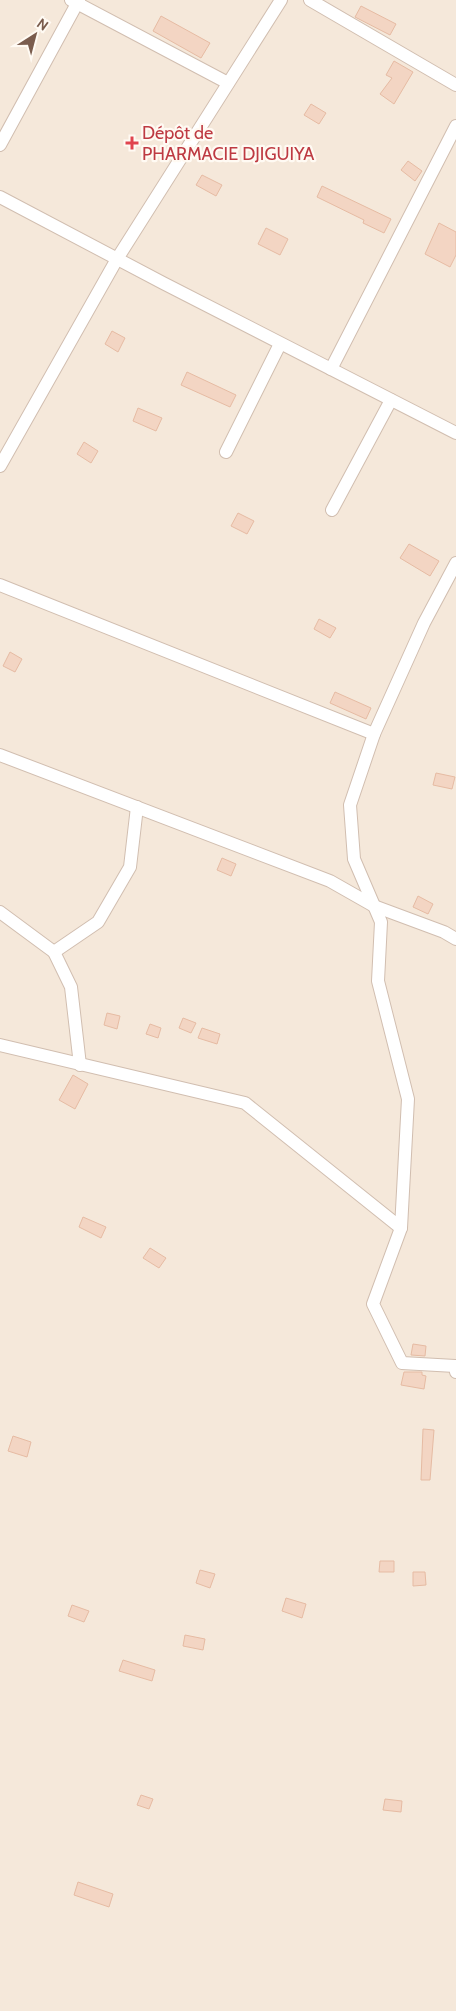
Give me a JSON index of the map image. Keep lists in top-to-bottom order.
{
  "places": {
    "health": ["Dépôt de PHARMACIE DJIGUIYA"]
  },
  "north": "top right"
}
